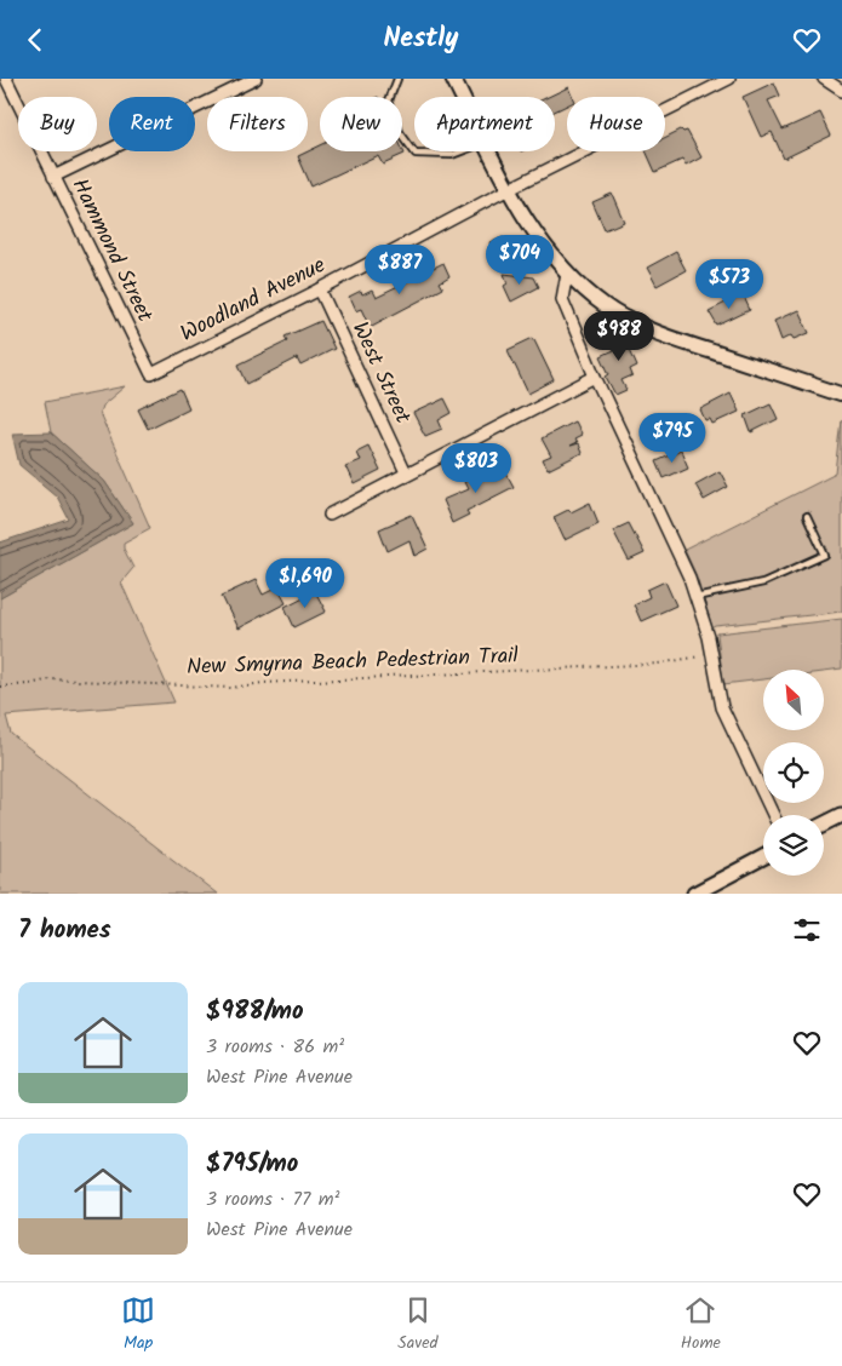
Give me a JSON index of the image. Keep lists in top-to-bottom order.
{
  "streets": {
    "street": ["Hammond Street", "Woodland Avenue", "West Street"],
    "path": ["New Smyrna Beach Pedestrian Trail"]
  },
  "crossings": [
    ["Hammond Street", "Woodland Avenue"],
    ["Woodland Avenue", "West Street"]
  ],
  "north": "top left",
  "page": {
    "header": "Nestly",
    "chip": [
      "Buy",
      "Rent",
      "Filters",
      "New",
      "Apartment",
      "House"
    ],
    "price": [
      "$704",
      "$887",
      "$573",
      "$988",
      "$795",
      "$803",
      "$1,690"
    ],
    "heading": "7 homes",
    "list": [
      {
        "name": "$988/mo",
        "note": "3 rooms · 86 m² · West Pine Avenue"
      },
      {
        "name": "$795/mo",
        "note": "3 rooms · 77 m² · West Pine Avenue"
      }
    ],
    "tabs": ["Map", "Saved", "Home"]
  }
}
